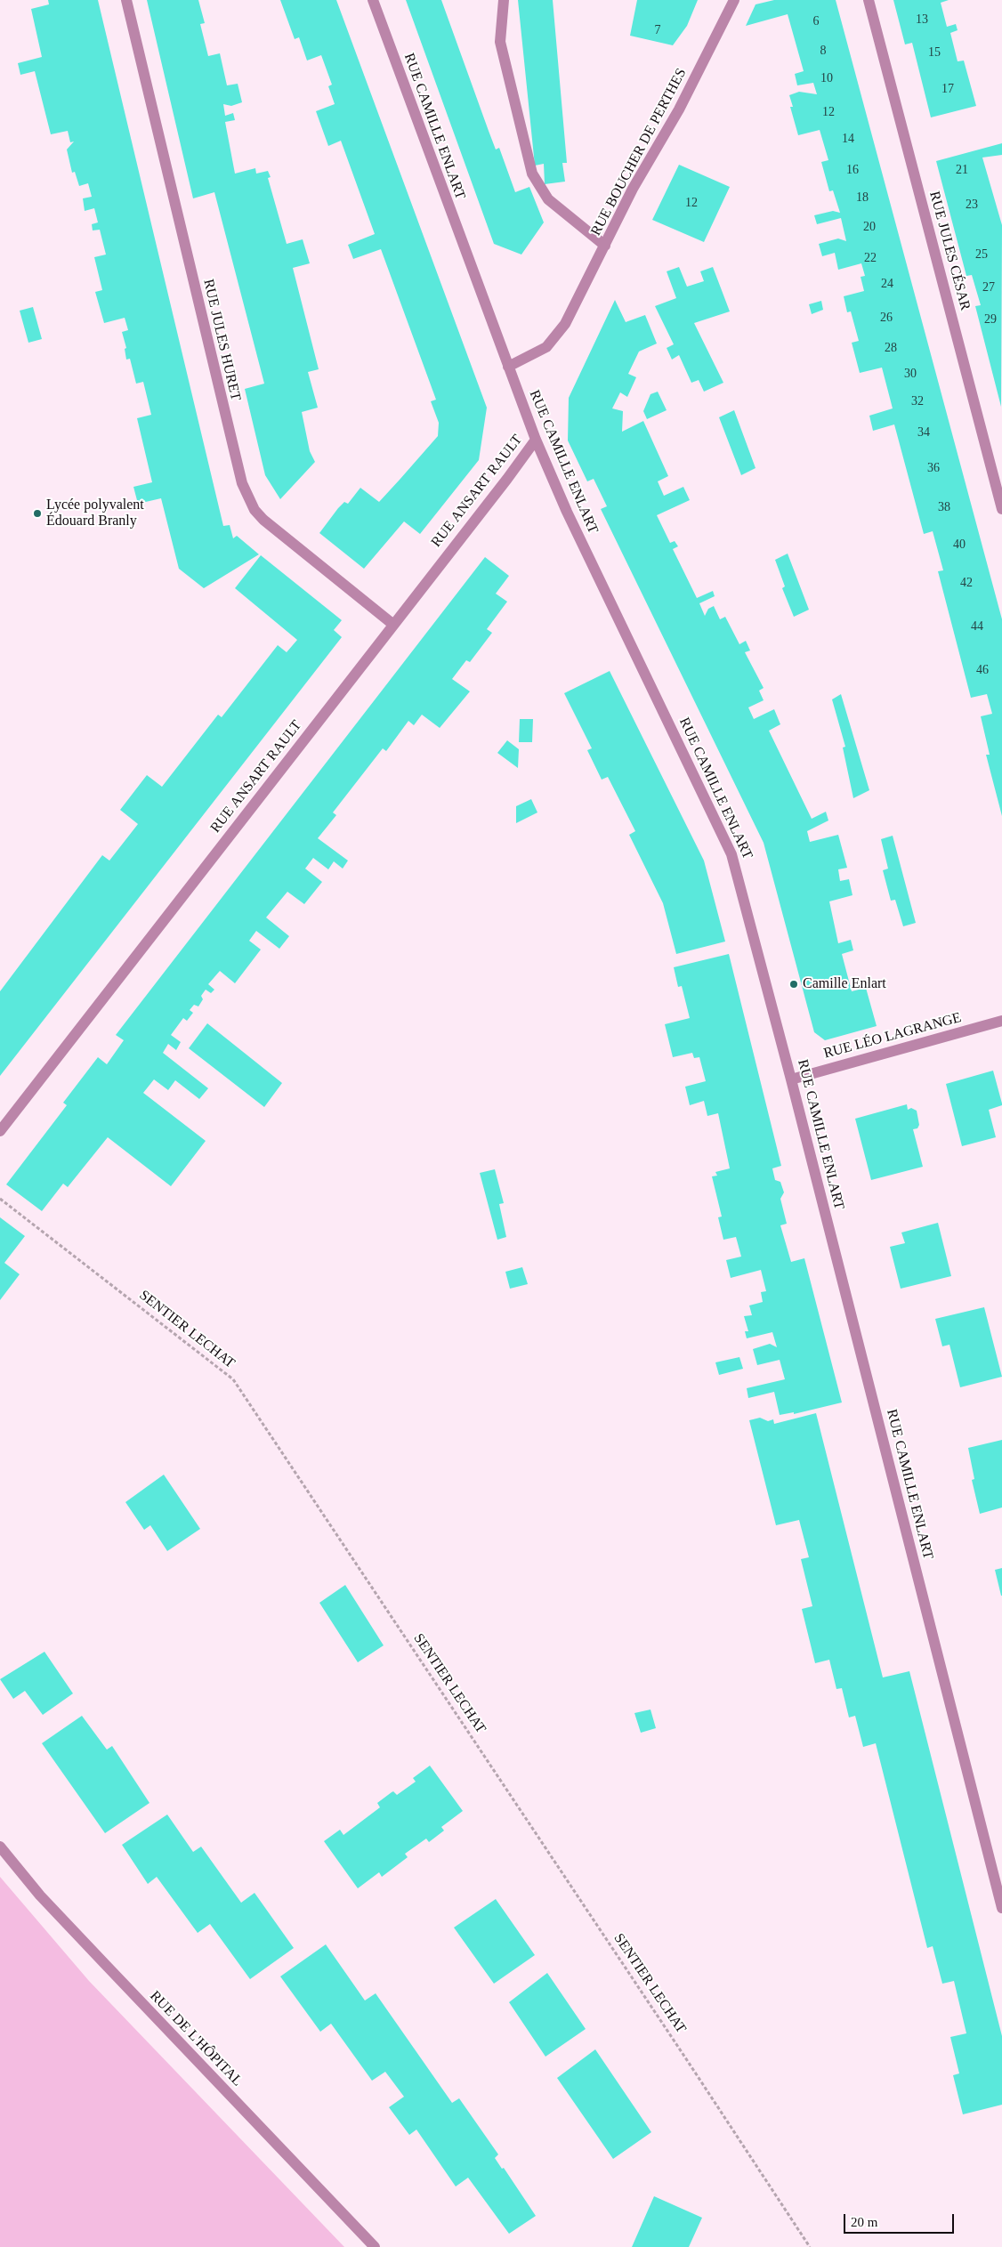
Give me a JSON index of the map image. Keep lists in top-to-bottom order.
{
  "streets": {
    "street": [
      "RUE CAMILLE ENLART",
      "RUE BOUCHER DE PERTHES",
      "RUE JULES CÉSAR",
      "RUE JULES HURET",
      "RUE ANSART RAULT",
      "RUE LÉO LAGRANGE",
      "RUE DE L'HÔPITAL"
    ],
    "path": ["SENTIER LECHAT"]
  },
  "crossings": [
    ["RUE CAMILLE ENLART", "RUE BOUCHER DE PERTHES"],
    ["RUE CAMILLE ENLART", "RUE ANSART RAULT"],
    ["RUE CAMILLE ENLART", "RUE LÉO LAGRANGE"],
    ["RUE JULES HURET", "RUE ANSART RAULT"]
  ],
  "places": ["Lycée polyvalent Édouard Branly", "Camille Enlart"],
  "house_numbers": [
    "13",
    "6",
    "7",
    "8",
    "15",
    "10",
    "17",
    "12",
    "14",
    "16",
    "21",
    "18",
    "12",
    "23",
    "20",
    "25",
    "22",
    "24",
    "27",
    "26",
    "29",
    "28",
    "30",
    "32",
    "34",
    "36",
    "38",
    "40",
    "42",
    "44",
    "46"
  ],
  "scale_bar": "20 m"
}
